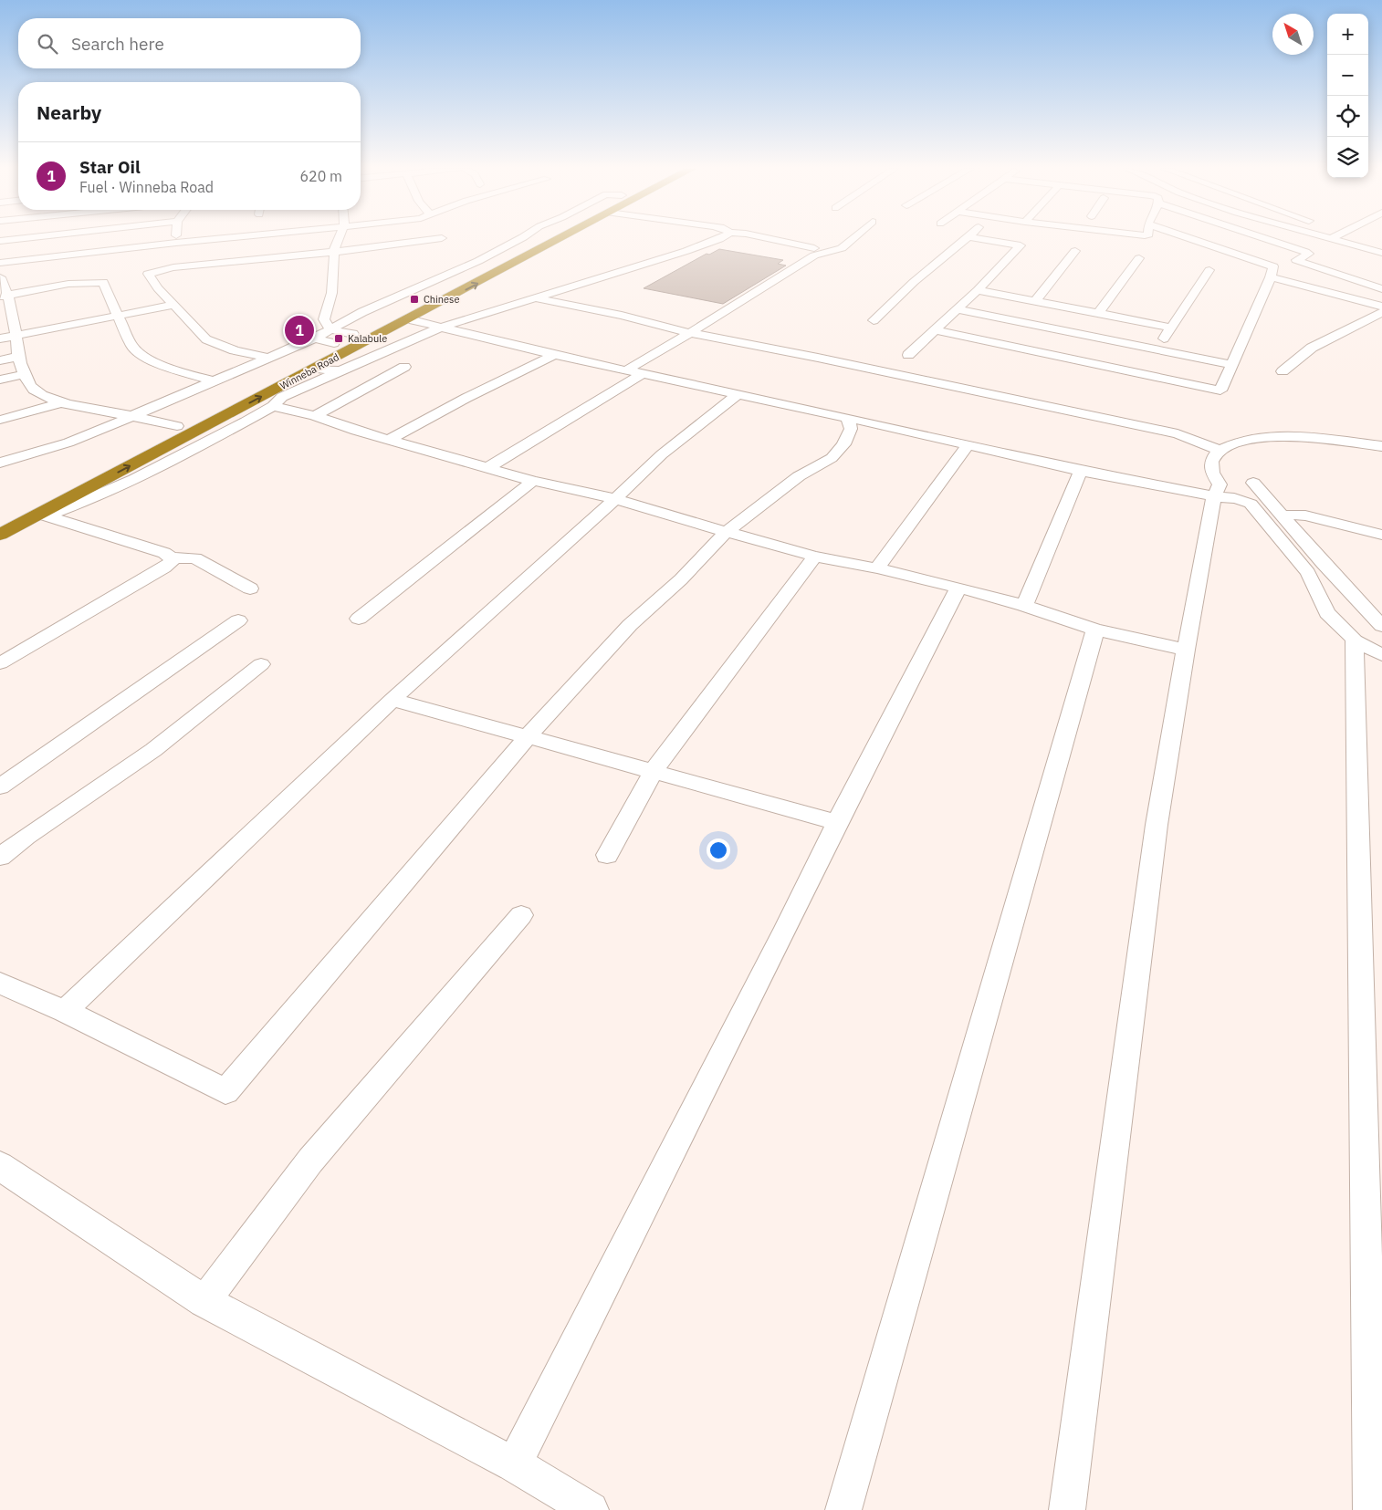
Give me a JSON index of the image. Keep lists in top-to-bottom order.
{
  "streets": {
    "highway": ["Winneba Road"]
  },
  "places": {
    "transit": ["Chinese", "Kalabule"]
  },
  "north": "top left",
  "page": {
    "map_buttons": ["+", "−"],
    "search": "Search here",
    "heading": "Nearby",
    "list": [
      {
        "mark": "1",
        "name": "Star Oil",
        "note": "Fuel · Winneba Road",
        "value": "620 m"
      }
    ],
    "pins": "1"
  }
}
